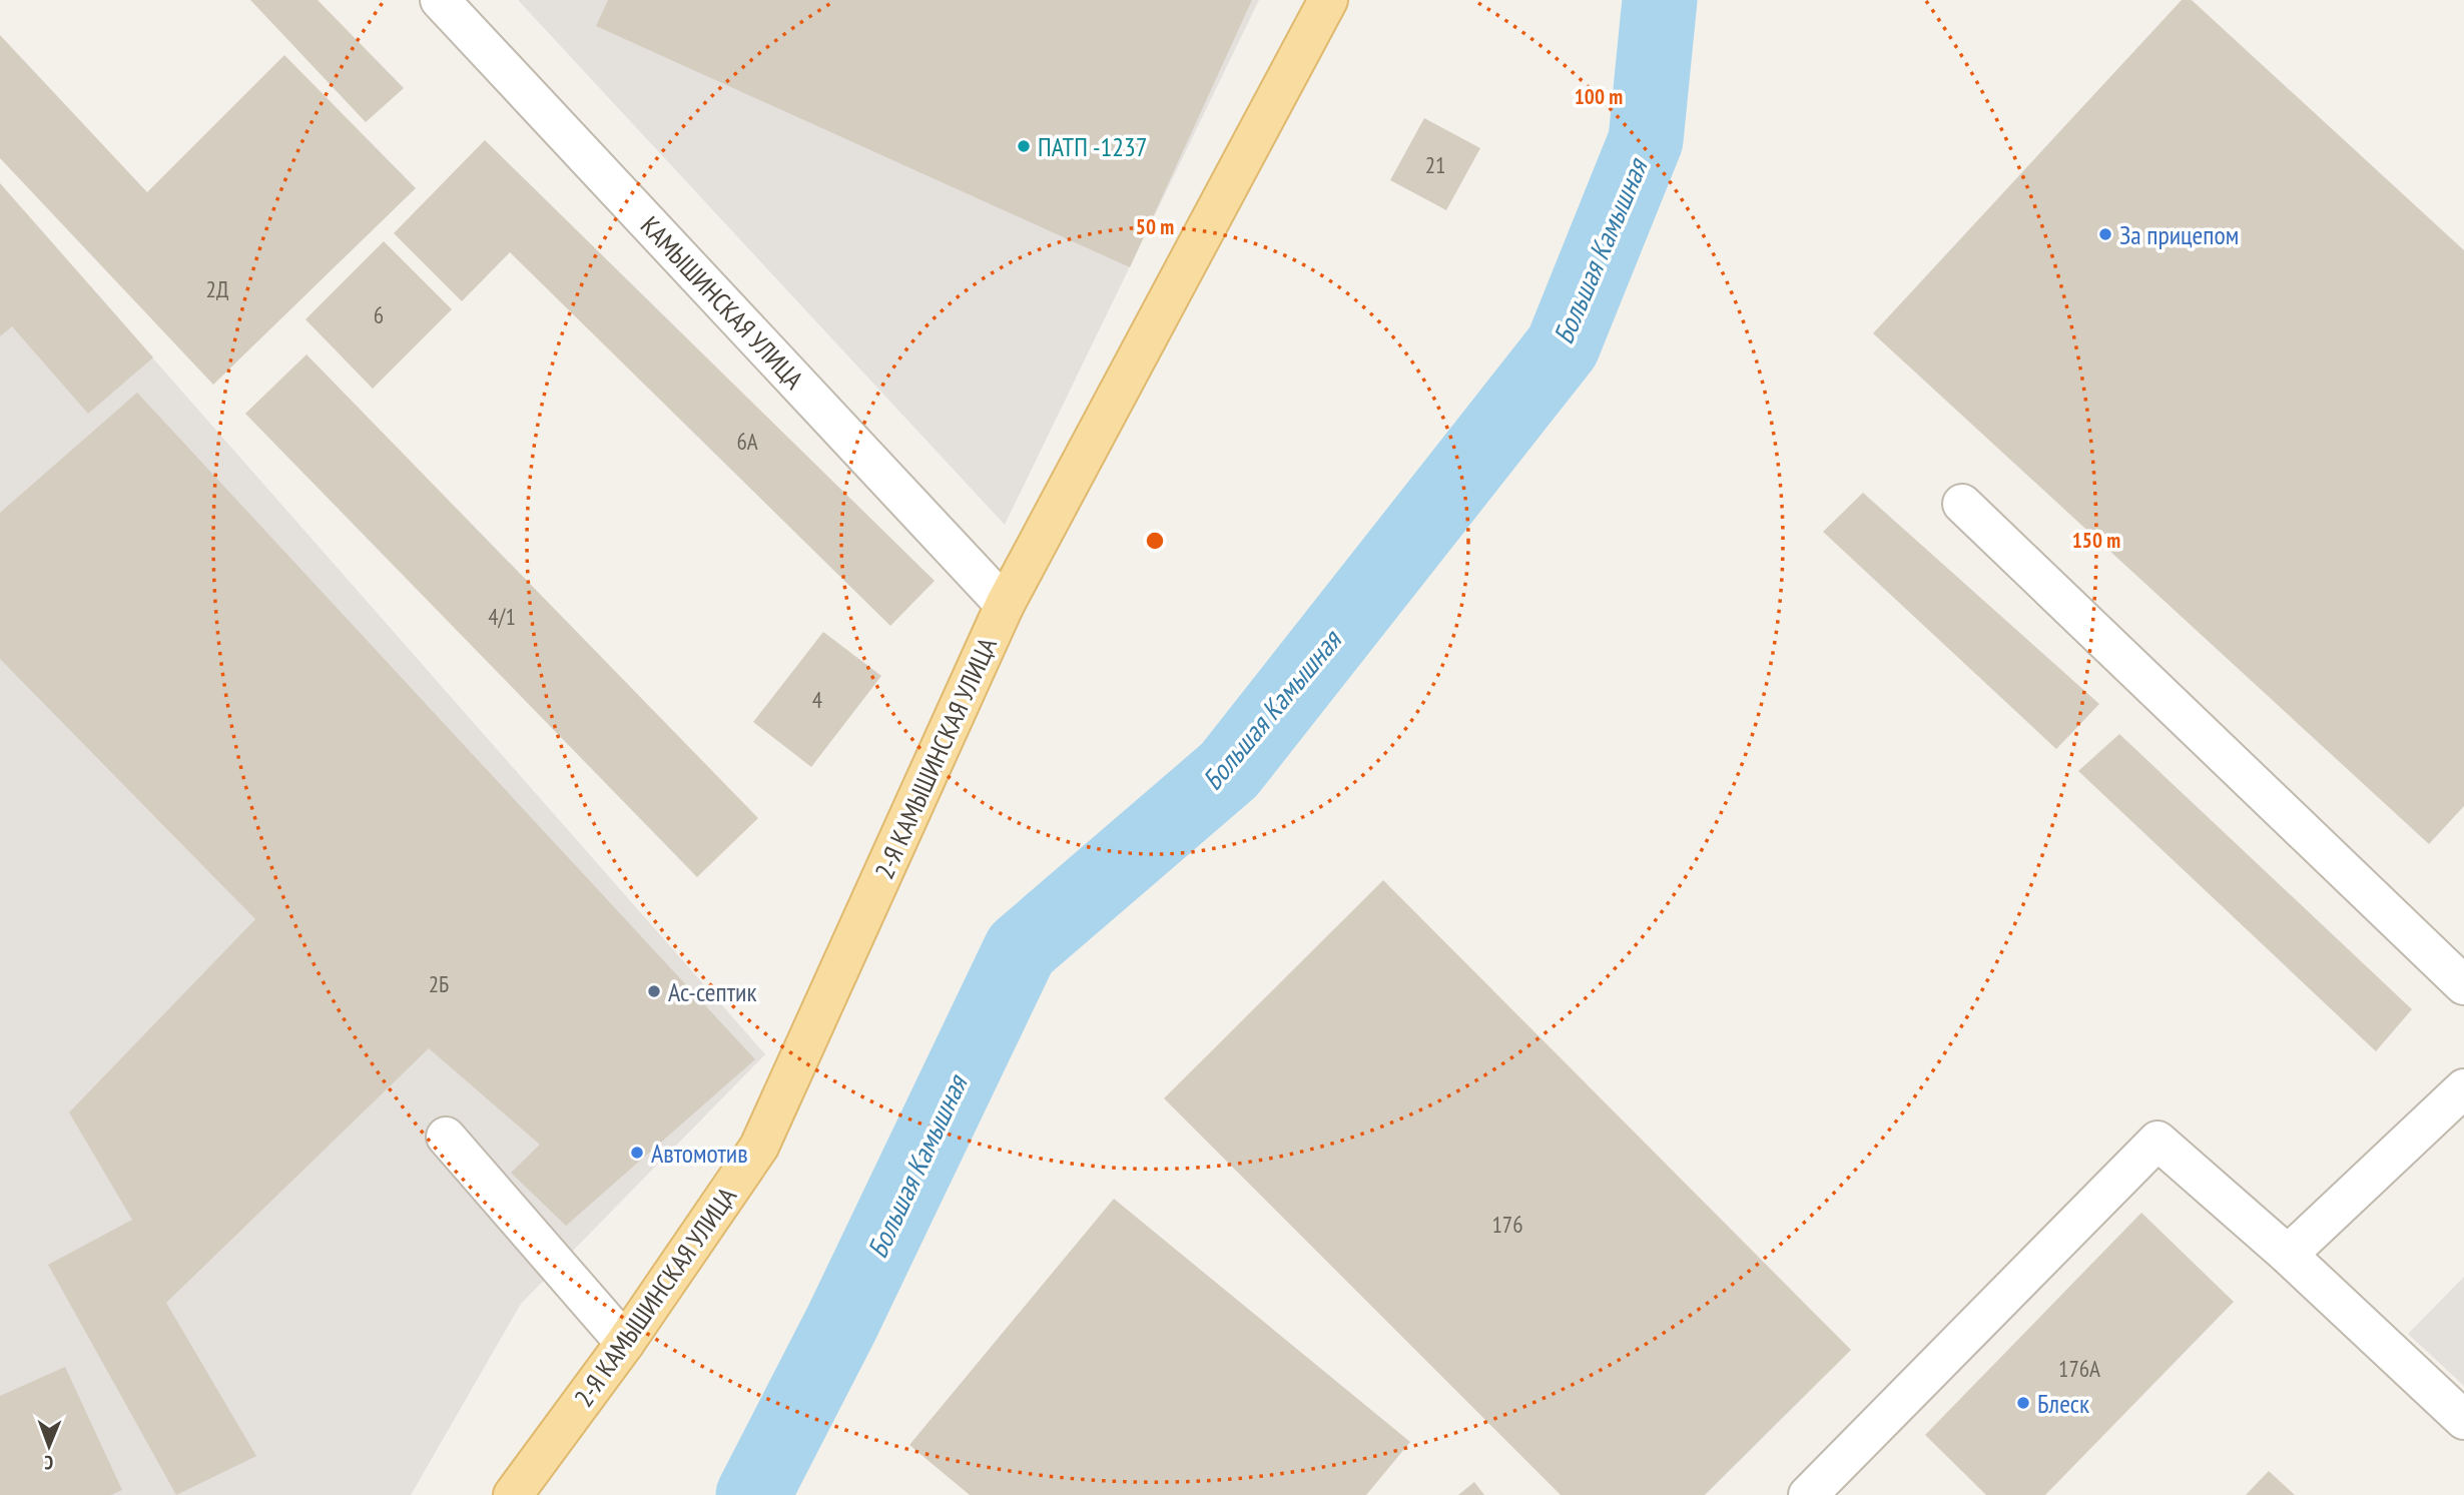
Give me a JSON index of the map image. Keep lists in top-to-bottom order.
{
  "streets": {
    "main road": ["2-Я КАМЫШИНСКАЯ УЛИЦА"],
    "street": ["КАМЫШИНСКАЯ УЛИЦА"]
  },
  "crossings": [
    ["КАМЫШИНСКАЯ УЛИЦА", "2-Я КАМЫШИНСКАЯ УЛИЦА"]
  ],
  "water": ["Большая Камышная"],
  "places": [
    "ПАТП -1237",
    "За прицепом",
    "Ас-септик",
    "Автомотив",
    "Блеск"
  ],
  "house_numbers": [
    "21",
    "2Д",
    "6",
    "6А",
    "4/1",
    "4",
    "2Б",
    "176",
    "176А"
  ],
  "north": "bottom",
  "rings": ["100 m", "50 m", "150 m"]
}
